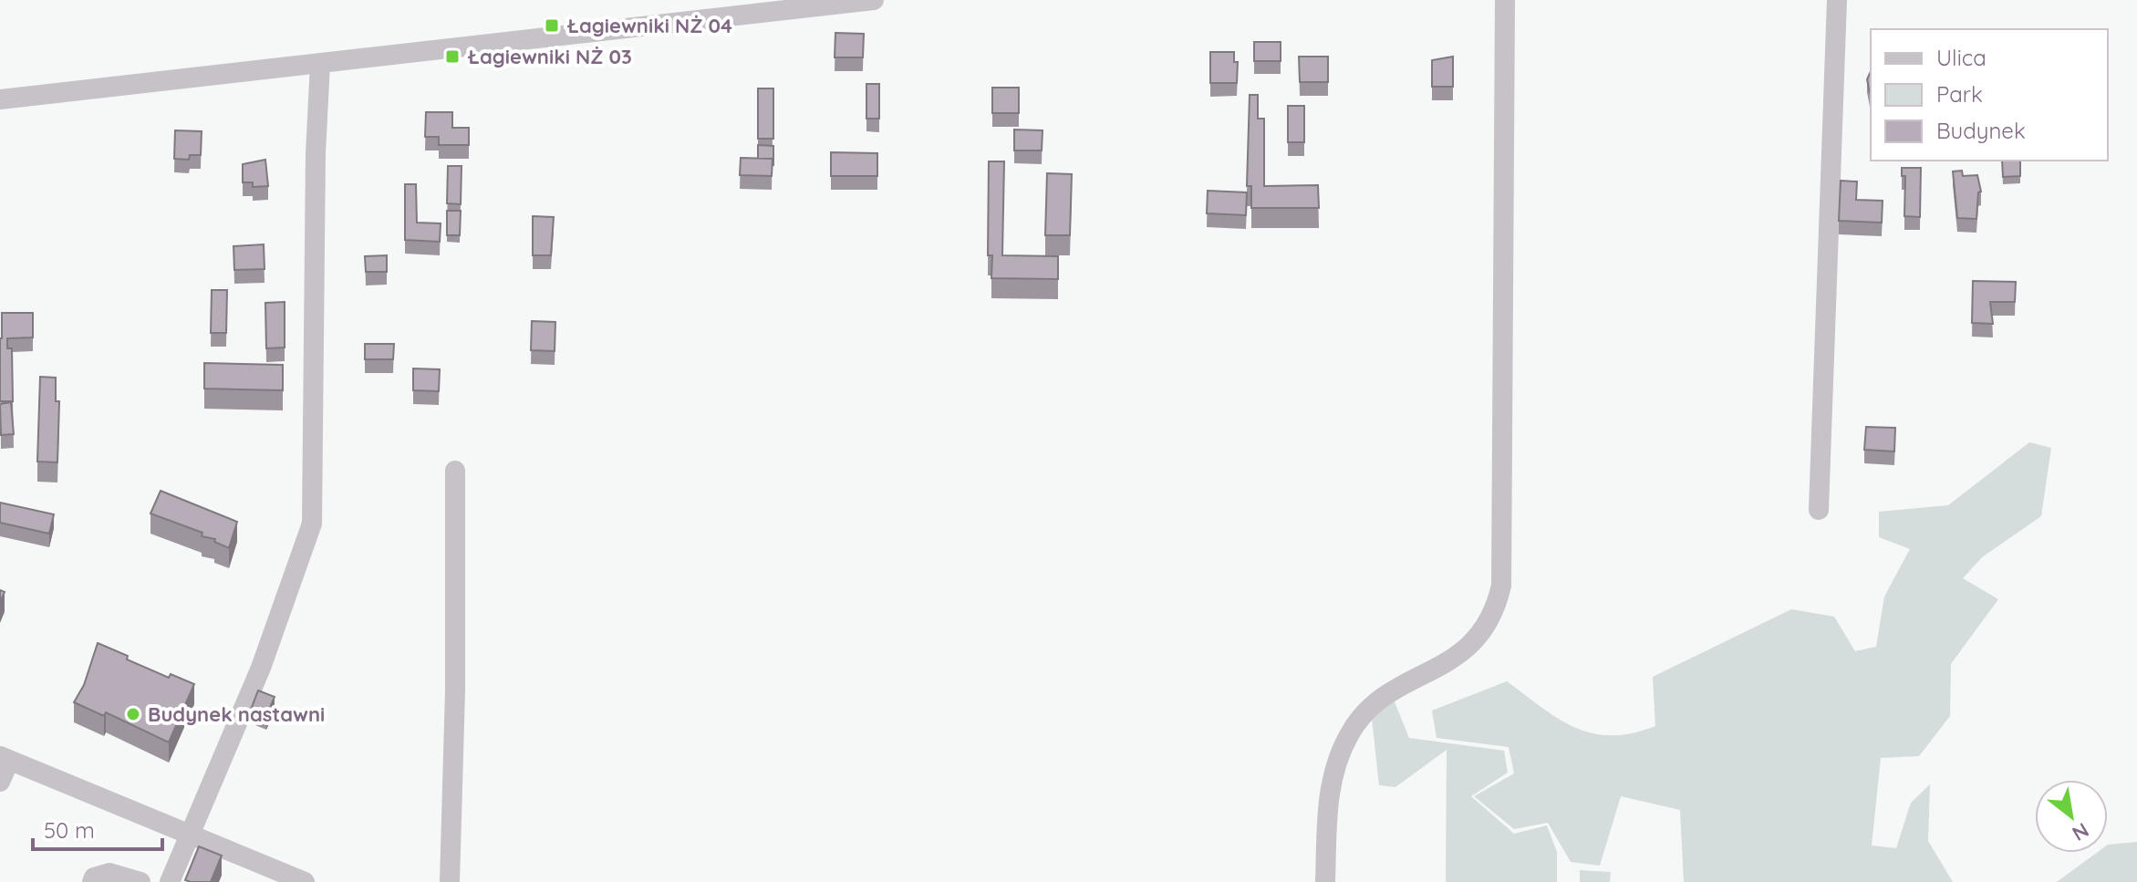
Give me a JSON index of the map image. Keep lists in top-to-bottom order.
{
  "places": {
    "transit": ["Łagiewniki NŻ 04", "Łagiewniki NŻ 03"],
    "other": ["Budynek nastawni"]
  },
  "legend": ["Ulica", "Park", "Budynek"],
  "scale_bar": "50 m",
  "north": "bottom right"
}
